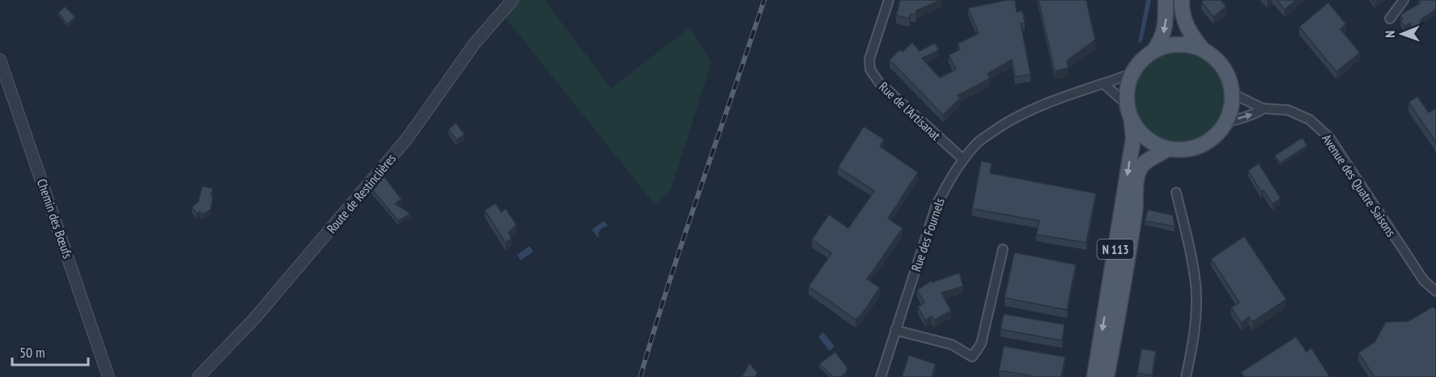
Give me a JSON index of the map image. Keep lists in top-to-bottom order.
{
  "streets": {
    "main road": ["N 113"],
    "street": [
      "Rue de l'Artisanat",
      "Avenue des Quatre Saisons",
      "Route de Restinclières",
      "Chemin des Bœufs",
      "Rue des Fournels"
    ]
  },
  "crossings": [
    ["Rue de l'Artisanat", "Rue des Fournels"],
    ["Avenue des Quatre Saisons", "Rue des Fournels"],
    ["Avenue des Quatre Saisons", "N 113"],
    ["Rue des Fournels", "N 113"]
  ],
  "scale_bar": "50 m",
  "north": "left"
}
